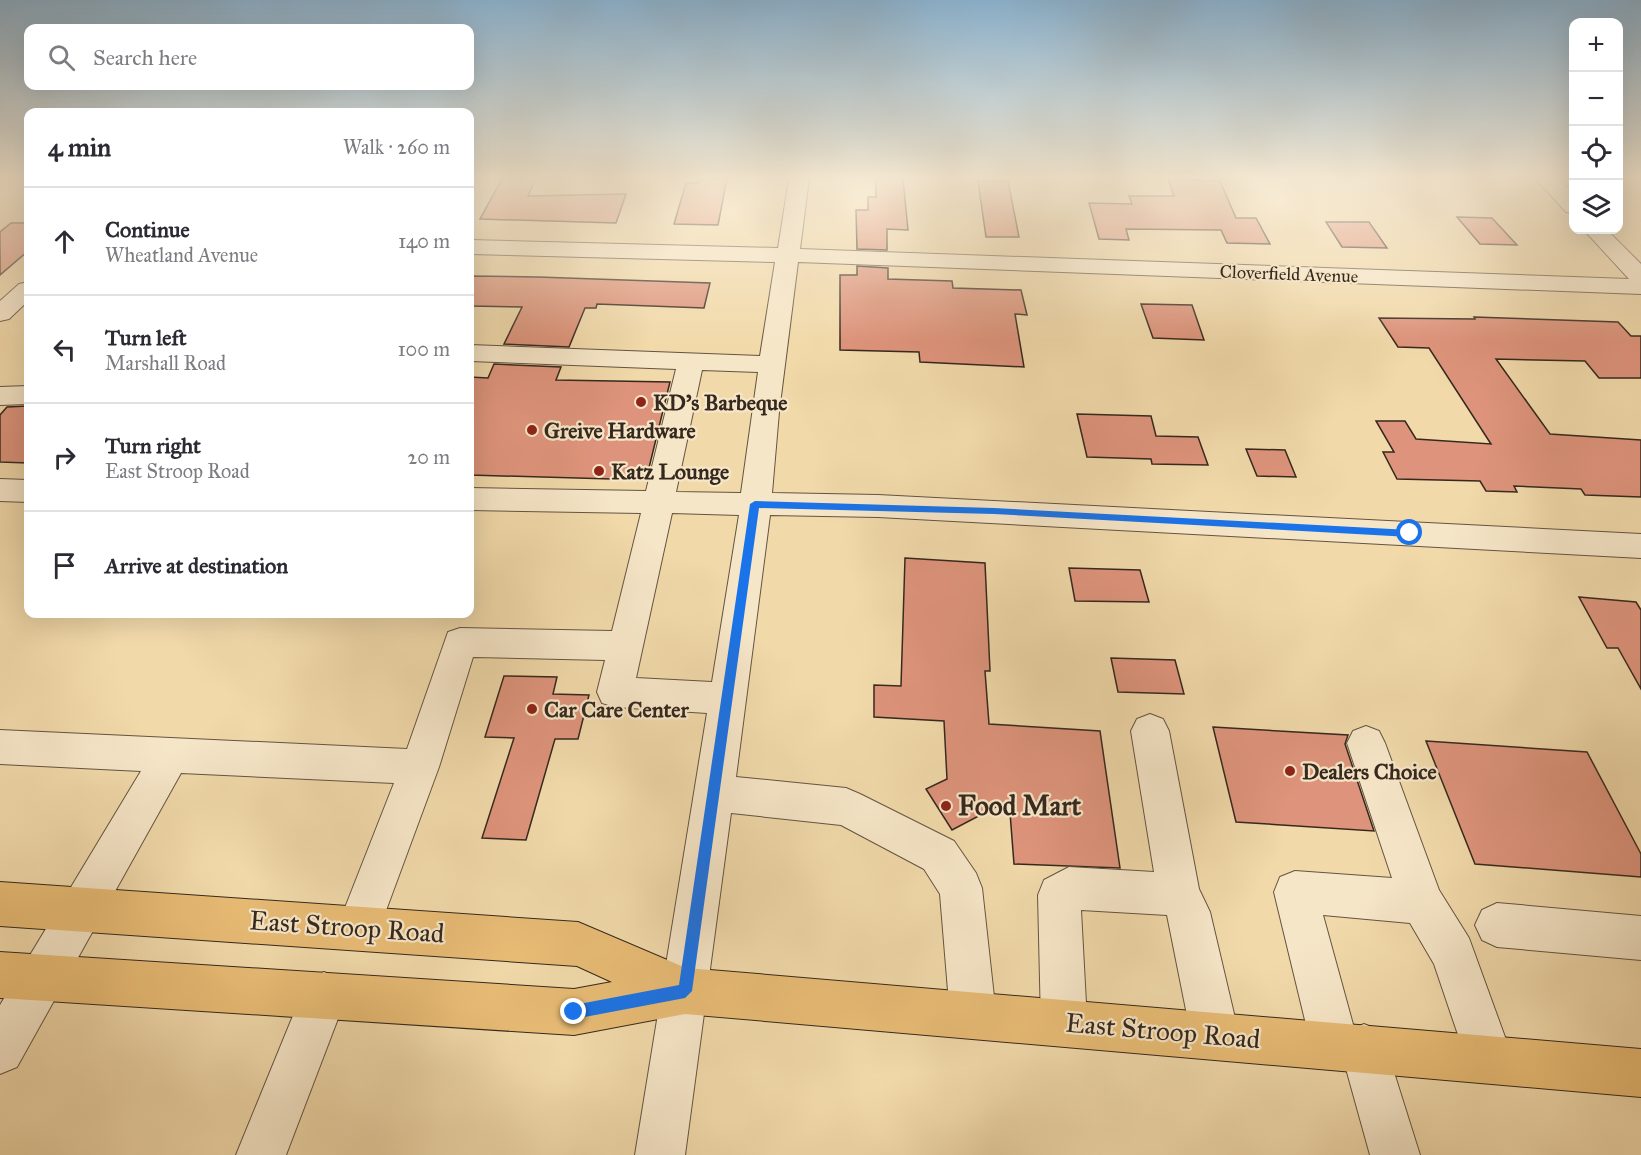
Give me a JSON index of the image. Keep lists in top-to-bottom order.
{
  "streets": {
    "main road": ["East Stroop Road"],
    "street": ["Cloverfield Avenue"]
  },
  "places": [
    "KD's Barbeque",
    "Greive Hardware",
    "Katz Lounge",
    "Car Care Center",
    "Dealers Choice",
    "Food Mart"
  ],
  "page": {
    "map_buttons": ["+", "−"],
    "search": "Search here",
    "heading": ["4 min", "Walk · 260 m"],
    "list": [
      ["Continue", "Wheatland Avenue", "140 m"],
      ["Turn left", "Marshall Road", "100 m"],
      ["Turn right", "East Stroop Road", "20 m"],
      "Arrive at destination"
    ]
  }
}
